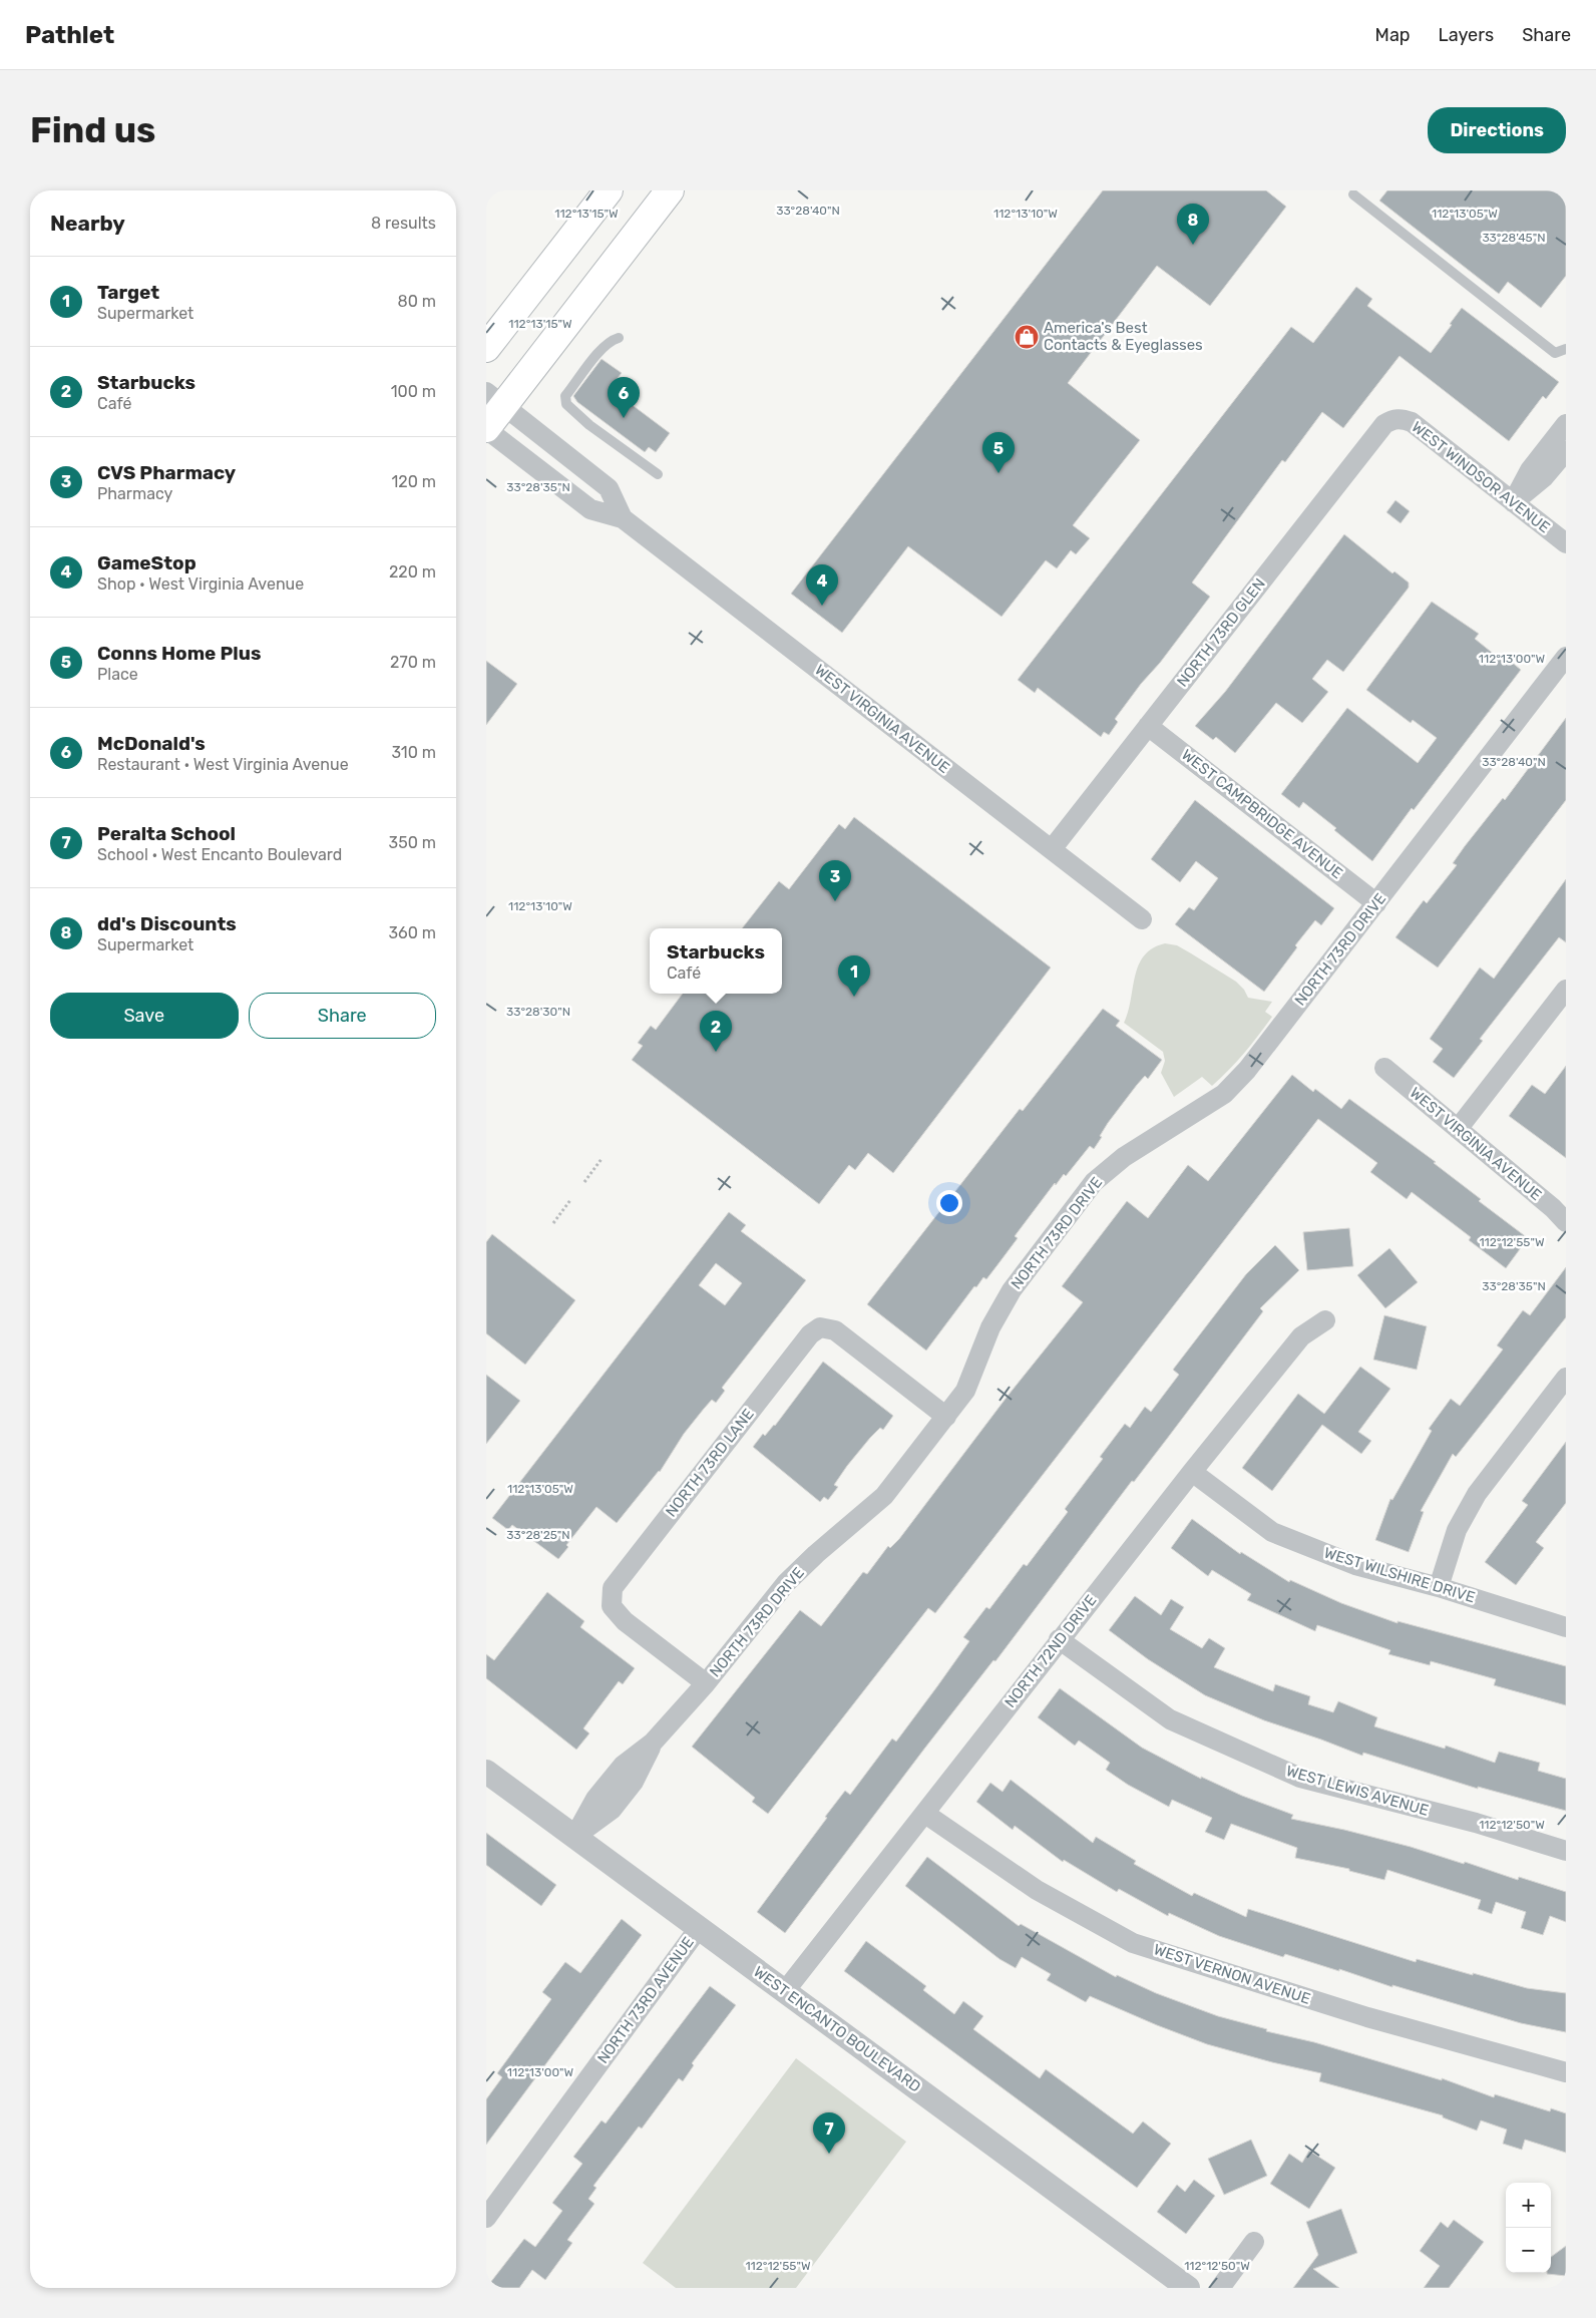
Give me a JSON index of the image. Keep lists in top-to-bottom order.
{
  "streets": {
    "street": [
      "WEST WINDSOR AVENUE",
      "NORTH 73RD GLEN",
      "WEST VIRGINIA AVENUE",
      "WEST CAMPBRIDGE AVENUE",
      "NORTH 73RD DRIVE",
      "NORTH 73RD LANE",
      "WEST WILSHIRE DRIVE",
      "NORTH 72ND DRIVE",
      "WEST LEWIS AVENUE",
      "WEST VERNON AVENUE",
      "NORTH 73RD AVENUE",
      "WEST ENCANTO BOULEVARD"
    ]
  },
  "crossings": [
    ["WEST WINDSOR AVENUE", "NORTH 73RD GLEN"],
    ["NORTH 73RD GLEN", "WEST VIRGINIA AVENUE"],
    ["NORTH 73RD GLEN", "WEST CAMPBRIDGE AVENUE"],
    ["WEST CAMPBRIDGE AVENUE", "NORTH 73RD DRIVE"],
    ["NORTH 73RD DRIVE", "NORTH 73RD LANE"],
    ["NORTH 73RD DRIVE", "WEST ENCANTO BOULEVARD"],
    ["WEST WILSHIRE DRIVE", "NORTH 72ND DRIVE"],
    ["NORTH 72ND DRIVE", "WEST LEWIS AVENUE"],
    ["NORTH 72ND DRIVE", "WEST VERNON AVENUE"],
    ["NORTH 72ND DRIVE", "WEST ENCANTO BOULEVARD"],
    ["NORTH 73RD AVENUE", "WEST ENCANTO BOULEVARD"]
  ],
  "places": {
    "shop": ["America's Best Contacts & Eyeglasses"]
  },
  "page": {
    "header": "Pathlet",
    "nav": ["Map", "Layers", "Share"],
    "buttons": [
      "Directions",
      ["Save", "Share"]
    ],
    "title": "Find us",
    "heading": ["Nearby", "8 results"],
    "pins": [
      "8",
      "6",
      "5",
      "4",
      "3",
      "1",
      "2",
      "7"
    ],
    "list": [
      {
        "mark": "1",
        "name": "Target",
        "note": "Supermarket",
        "value": "80 m"
      },
      {
        "mark": "2",
        "name": "Starbucks",
        "note": "Café",
        "value": "100 m"
      },
      {
        "mark": "3",
        "name": "CVS Pharmacy",
        "note": "Pharmacy",
        "value": "120 m"
      },
      {
        "mark": "4",
        "name": "GameStop",
        "note": "Shop · West Virginia Avenue",
        "value": "220 m"
      },
      {
        "mark": "5",
        "name": "Conns Home Plus",
        "note": "Place",
        "value": "270 m"
      },
      {
        "mark": "6",
        "name": "McDonald's",
        "note": "Restaurant · West Virginia Avenue",
        "value": "310 m"
      },
      {
        "mark": "7",
        "name": "Peralta School",
        "note": "School · West Encanto Boulevard",
        "value": "350 m"
      },
      {
        "mark": "8",
        "name": "dd's Discounts",
        "note": "Supermarket",
        "value": "360 m"
      }
    ],
    "popup": ["Starbucks", "Café"],
    "map_buttons": ["+", "−"]
  },
  "coordinates": [
    "33°28'40\"N",
    "112°13'15\"W",
    "112°13'10\"W",
    "112°13'05\"W",
    "33°28'45\"N",
    "33°28'35\"N",
    "112°13'00\"W",
    "33°28'30\"N",
    "112°12'55\"W",
    "33°28'25\"N",
    "112°12'50\"W"
  ]
}
